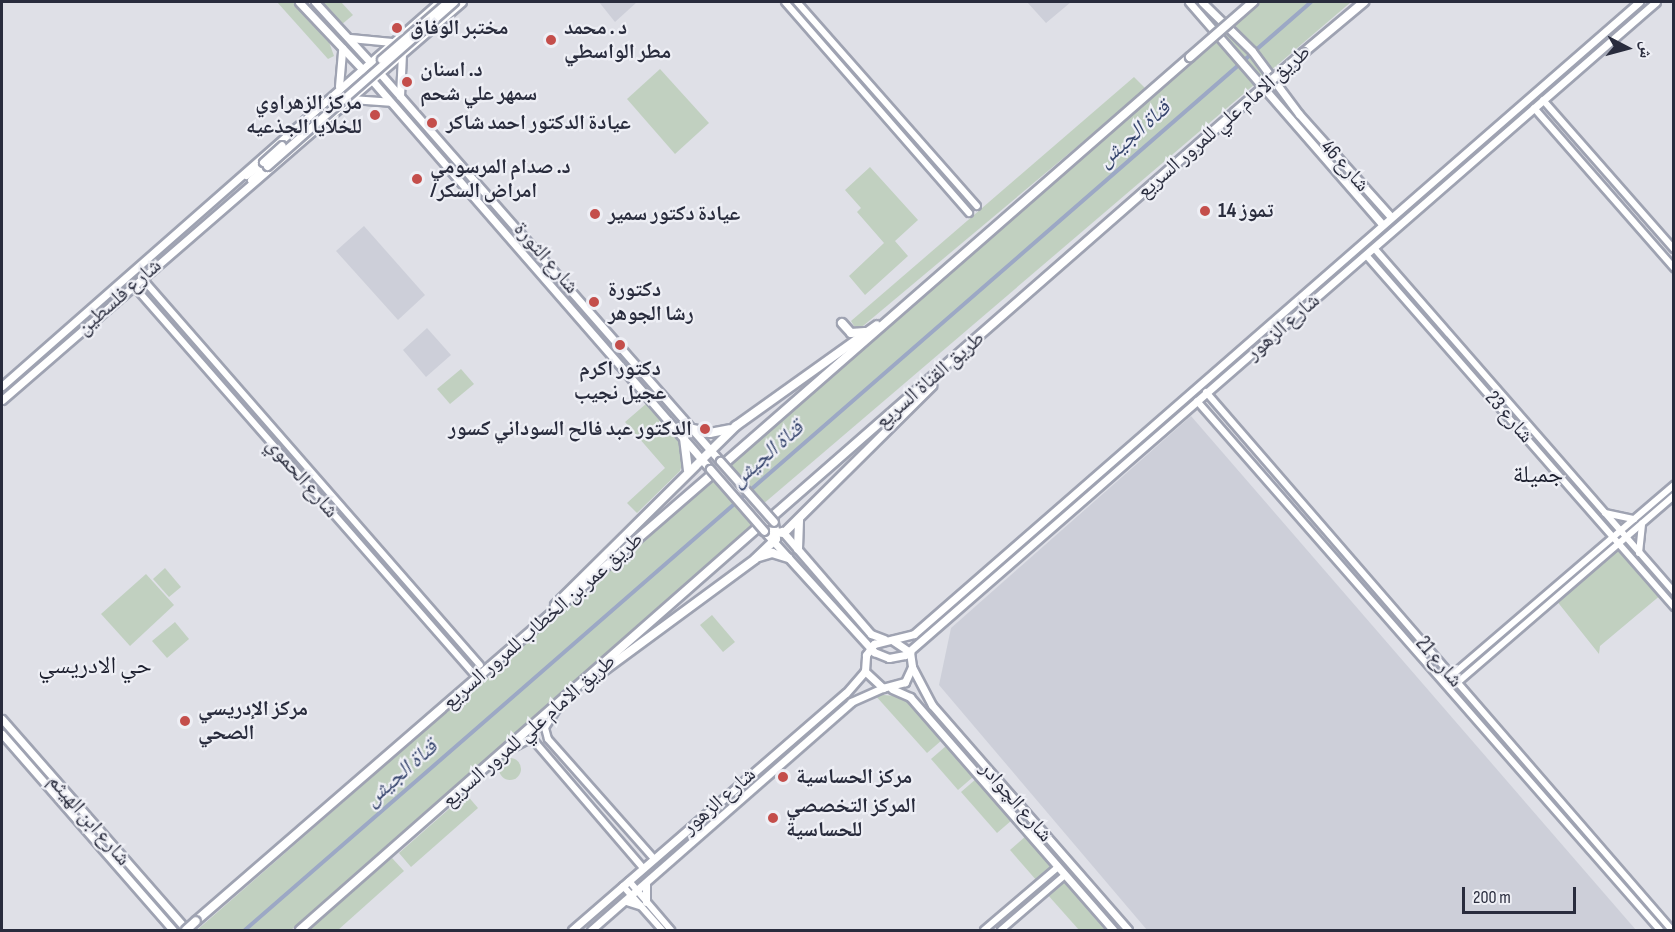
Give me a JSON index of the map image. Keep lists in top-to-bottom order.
{
  "streets": {
    "highway": ["طريق الامام علي للمرور السريع", "طريق القناة السريع", "طريق عمر بن الخطاب للمرور السريع"],
    "main road": [
      "شارع 46",
      "شارع الثورة",
      "شارع فلسطين",
      "شارع الزهور",
      "شارع الچوادر",
      "شارع ابن الهيثم"
    ],
    "street": ["شارع 23", "شارع الحموي", "شارع 21"]
  },
  "crossings": [
    ["طريق الامام علي للمرور السريع", "طريق القناة السريع"],
    ["شارع 46", "شارع الزهور"],
    ["شارع الثورة", "شارع فلسطين"],
    ["شارع فلسطين", "شارع الحموي"],
    ["شارع الزهور", "شارع 23"],
    ["شارع الزهور", "شارع 21"],
    ["شارع الزهور", "شارع الچوادر"],
    ["طريق عمر بن الخطاب للمرور السريع", "شارع ابن الهيثم"]
  ],
  "districts": ["جميلة", "حي الادريسي"],
  "water": ["قناة الجيش"],
  "places": [
    "مختبر الوفاق",
    "د . محمد مطر الواسطي",
    "د. اسنان سمهر علي شحم",
    "مركز الزهراوي للخلايا الجذعيه",
    "عيادة الدكتور احمد شاكر",
    "د. صدام المرسومي /امراض السكر",
    "14 تموز",
    "عيادة دكتور سمير",
    "دكتورة رشا الجوهر",
    "دكتور اكرم عجيل نجيب",
    "الدكتور عبد فالح السوداني كسور",
    "مركز الإدريسي الصحي",
    "مركز الحساسية",
    "المركز التخصصي للحساسية"
  ],
  "scale_bar": "200 m",
  "north": "right"
}
